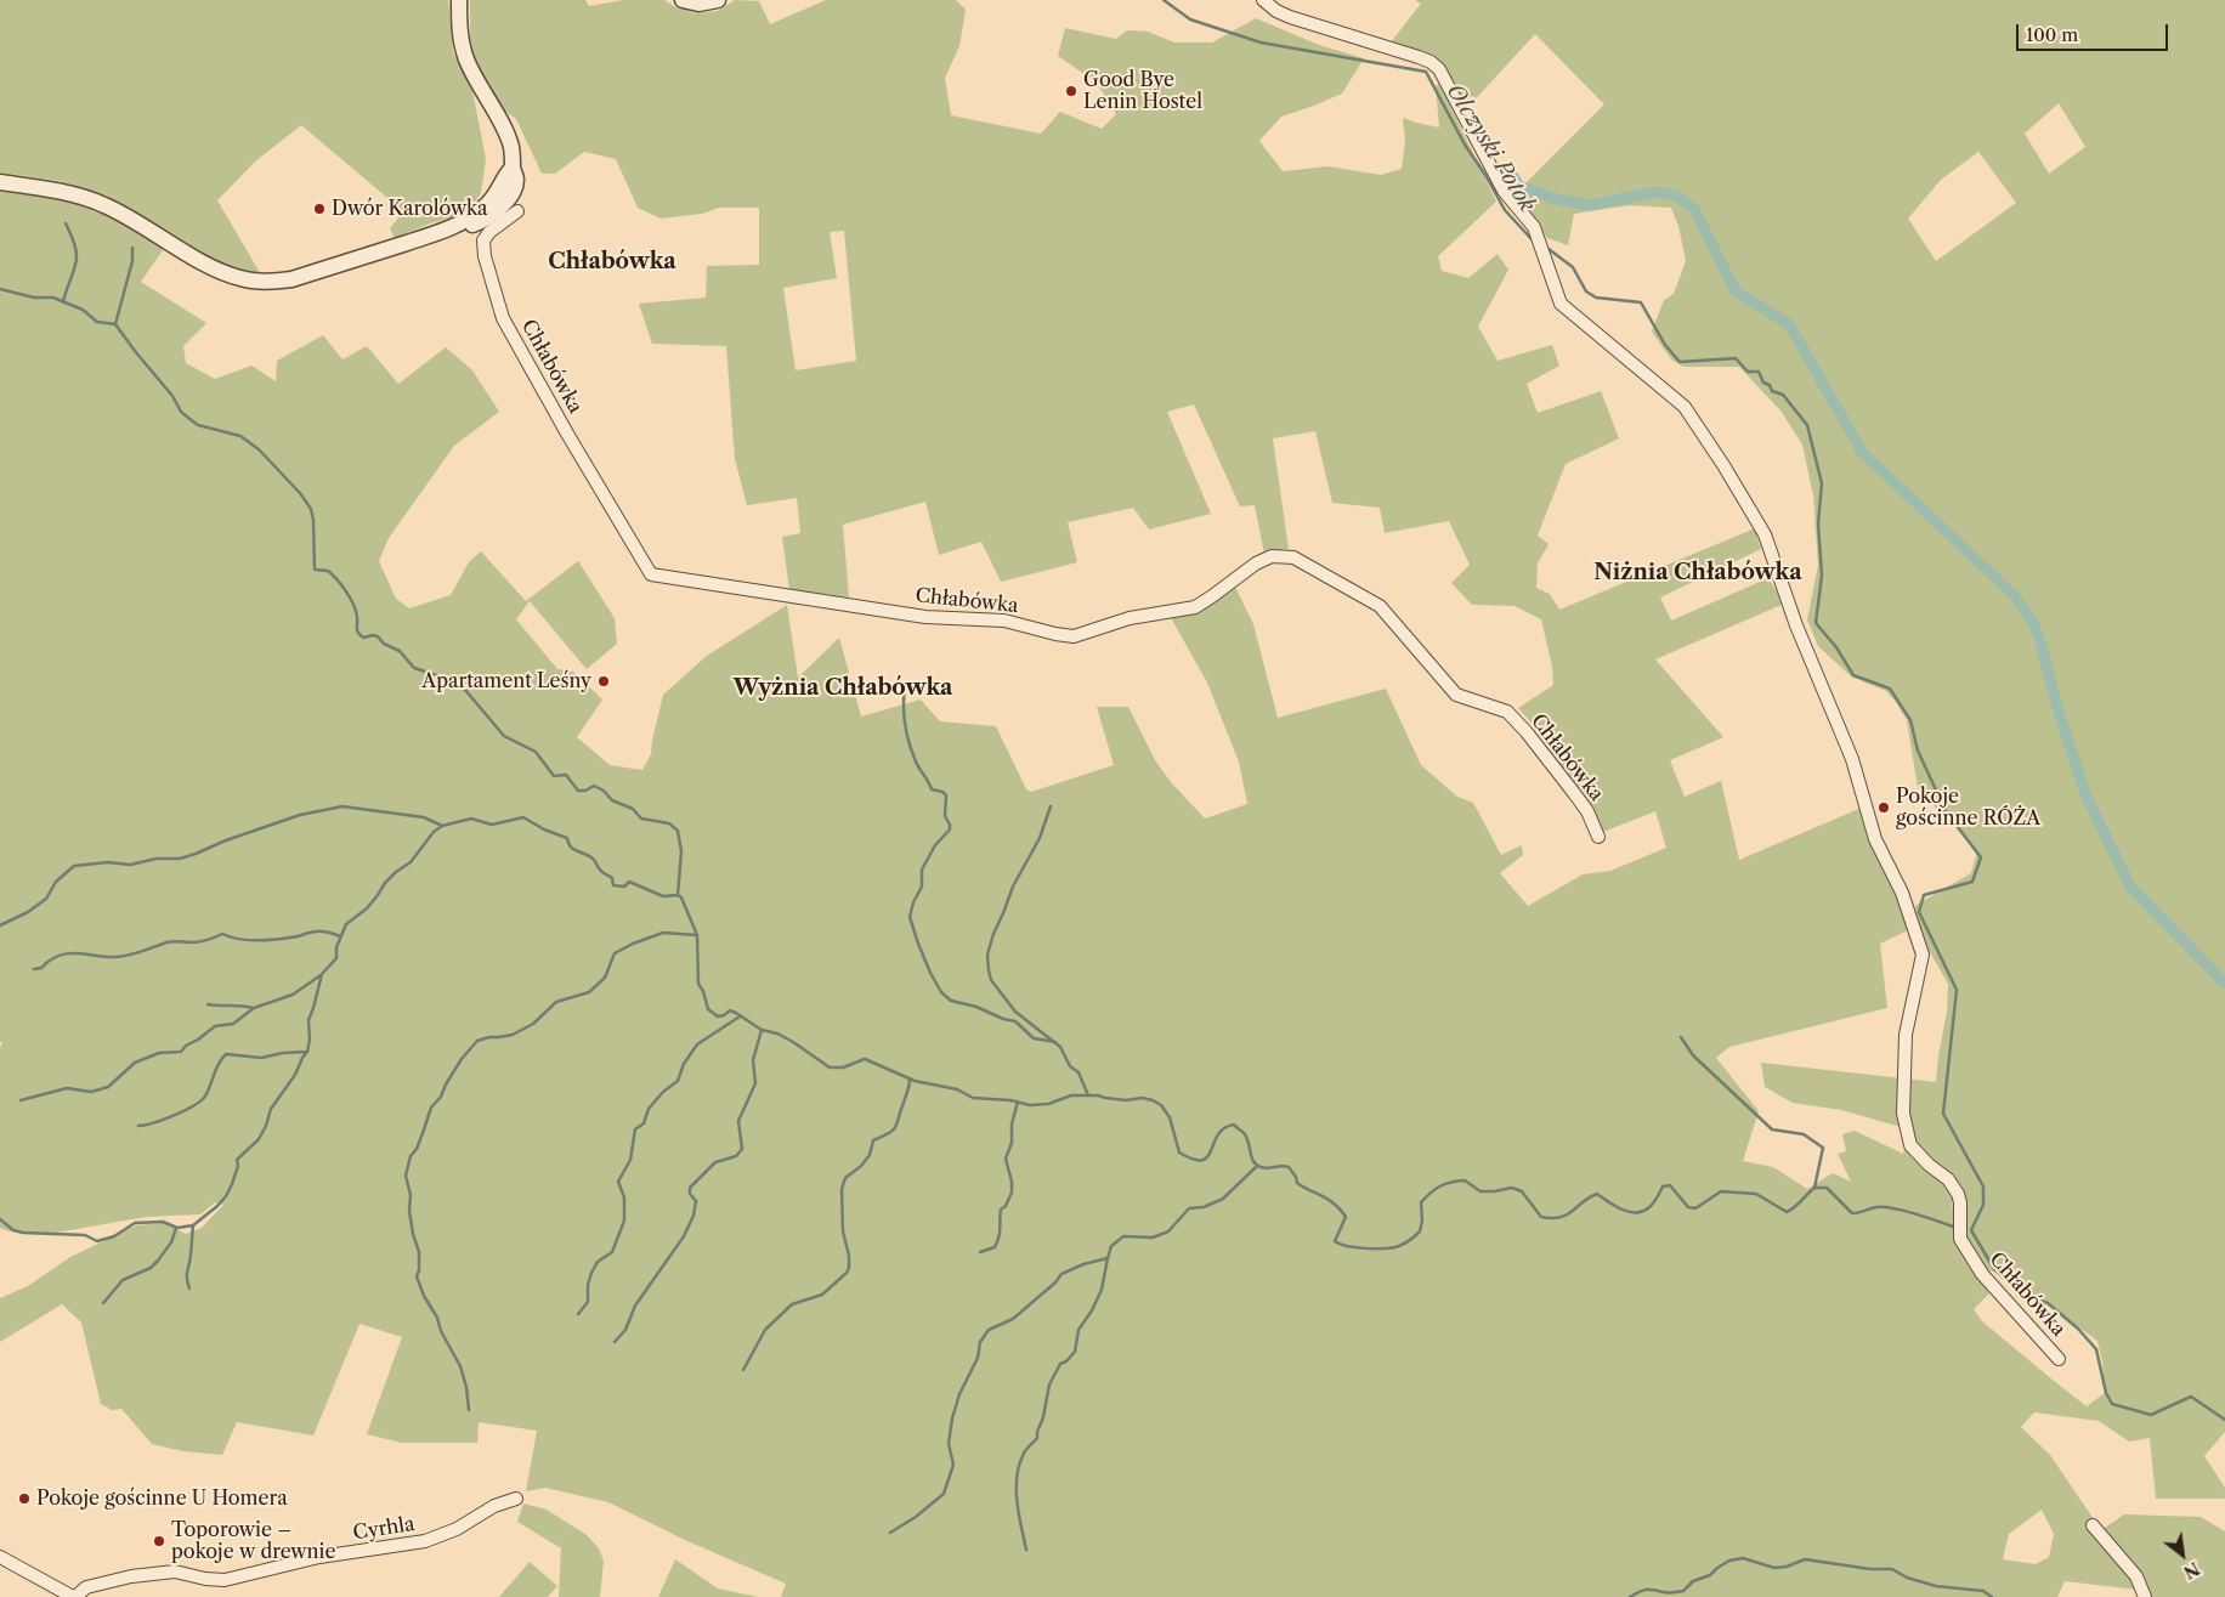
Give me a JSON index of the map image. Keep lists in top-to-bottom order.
{
  "streets": {
    "street": ["Chłabówka", "Cyrhla"]
  },
  "districts": ["Chłabówka", "Niżnia Chłabówka", "Wyżnia Chłabówka"],
  "water": ["Olczyski Potok"],
  "places": [
    "Good Bye Lenin Hostel",
    "Dwór Karolówka",
    "Apartament Leśny",
    "Pokoje gościnne RÓŻA",
    "Pokoje gościnne U Homera",
    "Toporowie – pokoje w drewnie"
  ],
  "scale_bar": "100 m",
  "north": "bottom right"
}
